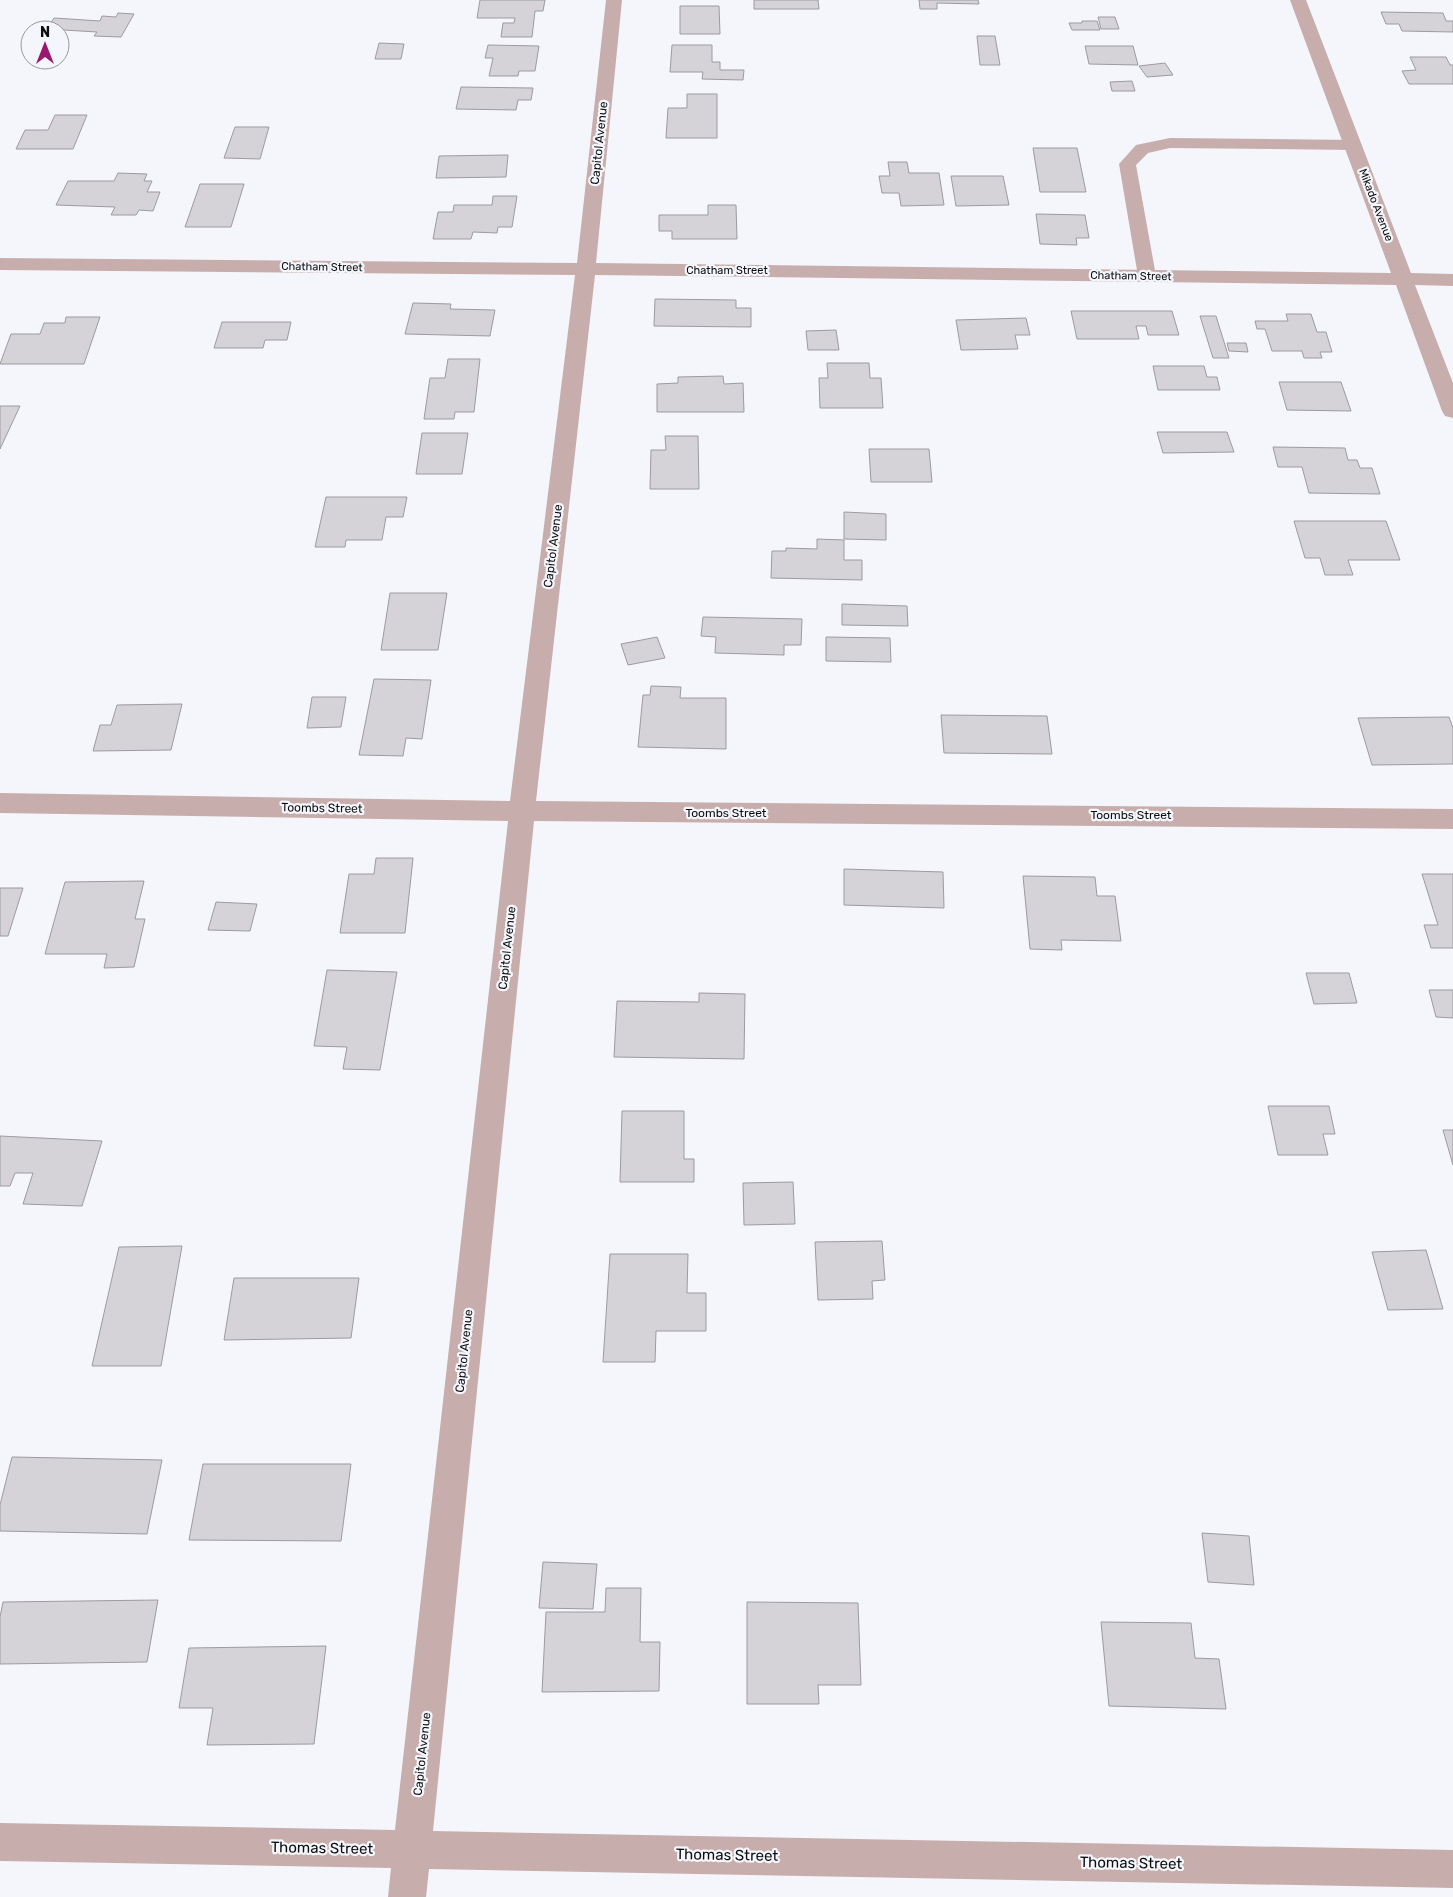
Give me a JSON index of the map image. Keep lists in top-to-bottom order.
{
  "streets": {
    "street": [
      "Capitol Avenue",
      "Mikado Avenue",
      "Chatham Street",
      "Toombs Street",
      "Thomas Street"
    ]
  },
  "crossings": [
    ["Capitol Avenue", "Chatham Street"],
    ["Capitol Avenue", "Toombs Street"],
    ["Capitol Avenue", "Thomas Street"],
    ["Mikado Avenue", "Chatham Street"]
  ],
  "north": "top"
}
